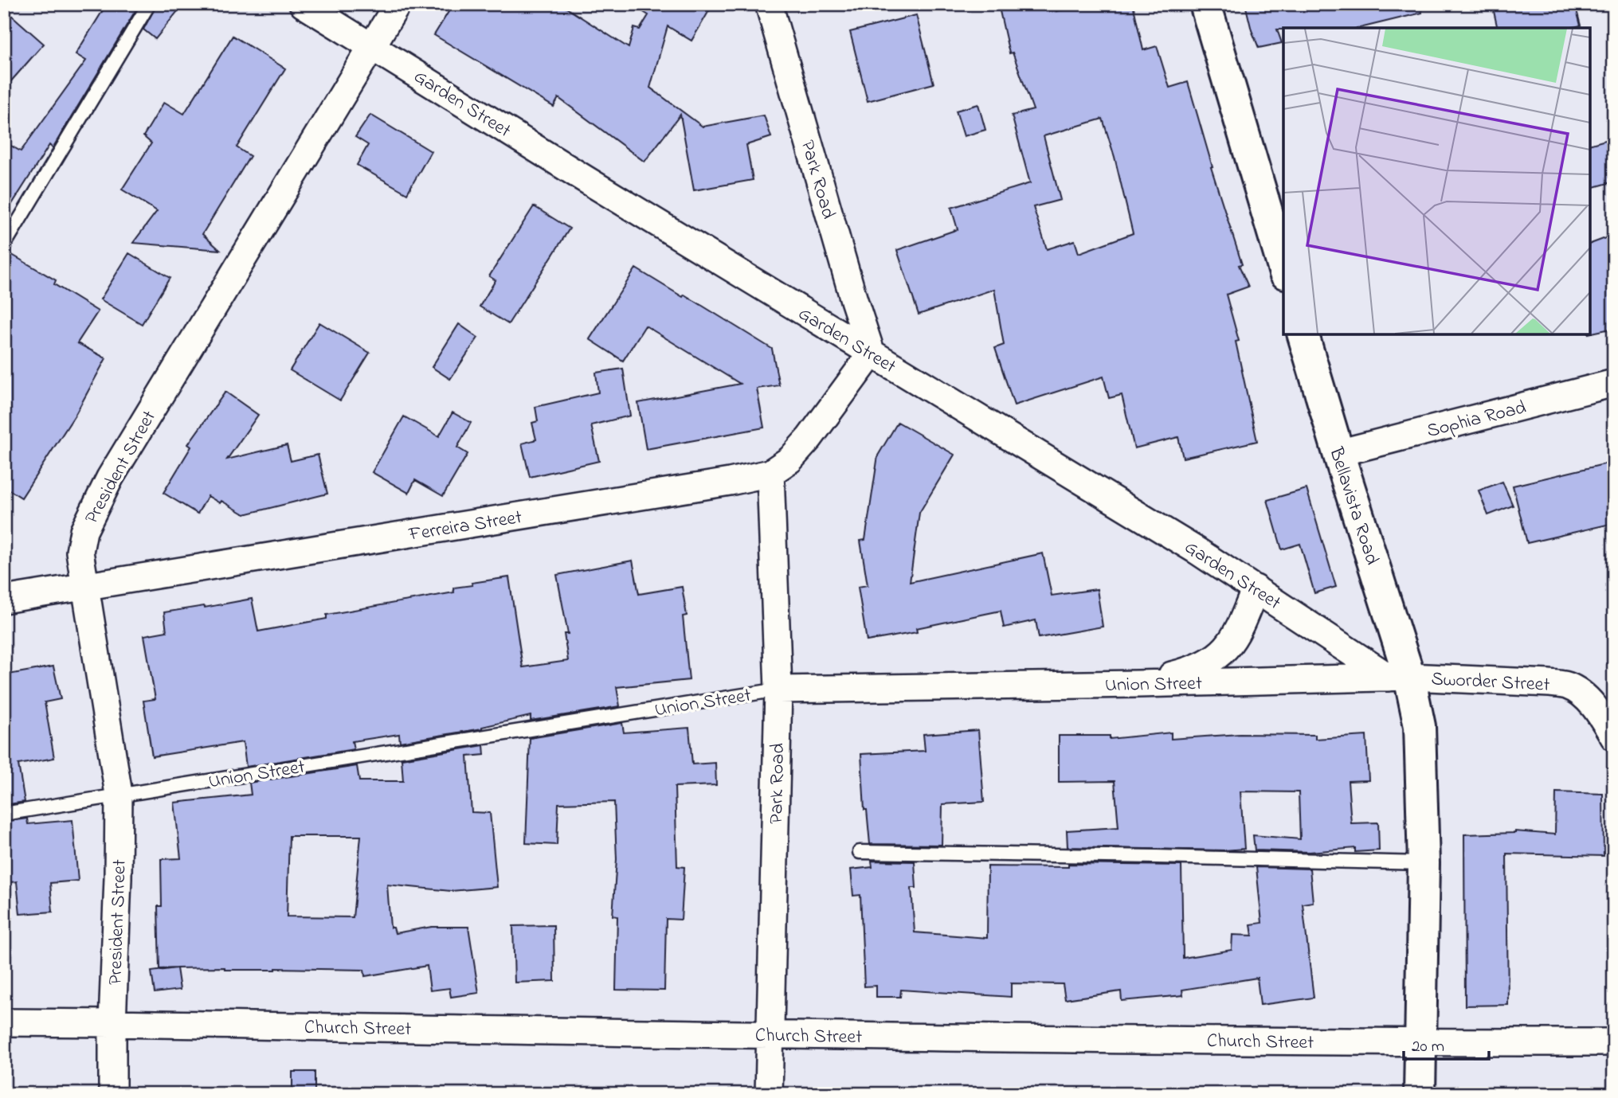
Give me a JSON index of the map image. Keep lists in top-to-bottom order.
{
  "streets": {
    "street": [
      "Garden Street",
      "Park Road",
      "Sophia Road",
      "President Street",
      "Bellavista Road",
      "Ferreira Street",
      "Sworder Street",
      "Union Street",
      "Church Street"
    ]
  },
  "crossings": [
    ["Garden Street", "Park Road"],
    ["Garden Street", "President Street"],
    ["Garden Street", "Bellavista Road"],
    ["Garden Street", "Ferreira Street"],
    ["Garden Street", "Sworder Street"],
    ["Garden Street", "Union Street"],
    ["Park Road", "Ferreira Street"],
    ["Park Road", "Union Street"],
    ["Park Road", "Church Street"],
    ["Sophia Road", "Bellavista Road"],
    ["President Street", "Ferreira Street"],
    ["President Street", "Union Street"],
    ["President Street", "Church Street"],
    ["Bellavista Road", "Sworder Street"],
    ["Bellavista Road", "Union Street"],
    ["Sworder Street", "Union Street"]
  ],
  "scale_bar": "20 m"
}
